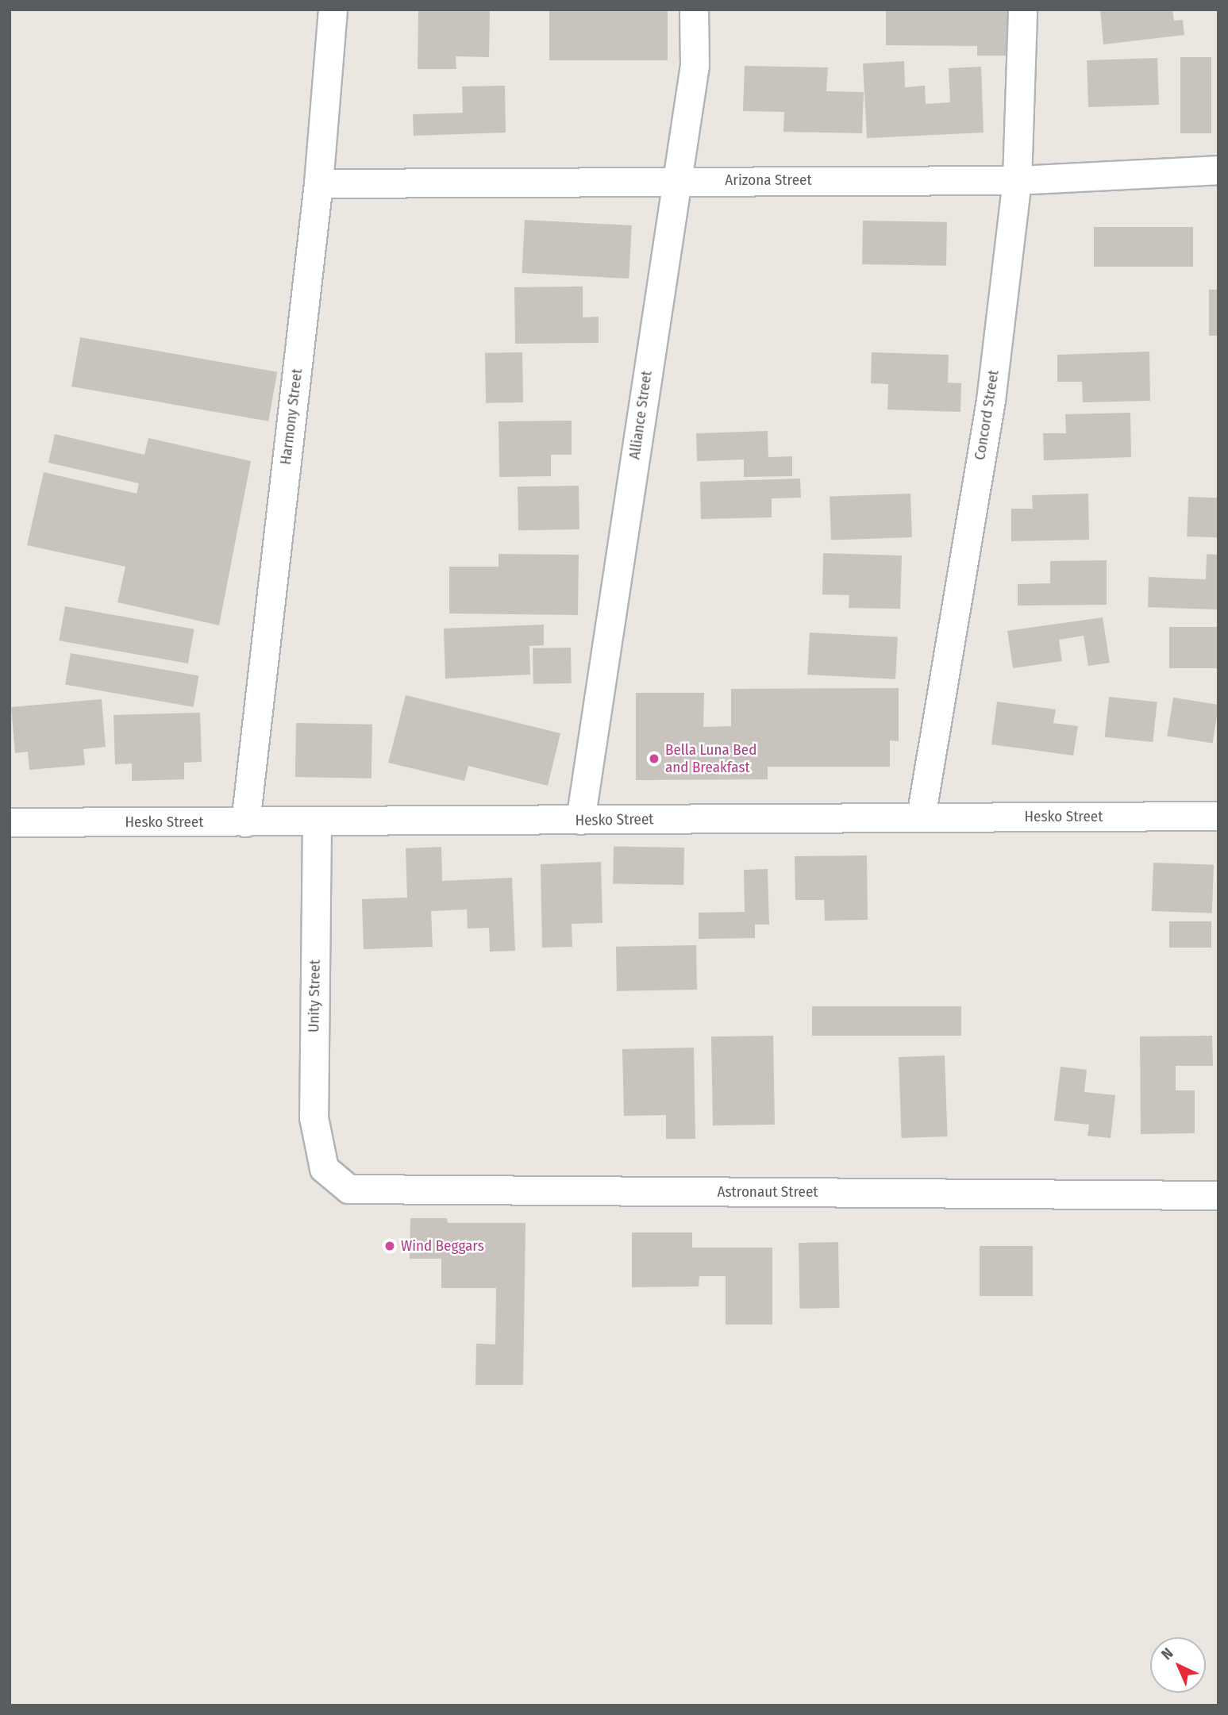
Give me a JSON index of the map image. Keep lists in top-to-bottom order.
{
  "streets": {
    "street": [
      "Arizona Street",
      "Alliance Street",
      "Concord Street",
      "Harmony Street",
      "Hesko Street",
      "Unity Street",
      "Astronaut Street"
    ]
  },
  "crossings": [
    ["Arizona Street", "Alliance Street"],
    ["Arizona Street", "Concord Street"],
    ["Arizona Street", "Harmony Street"],
    ["Alliance Street", "Hesko Street"],
    ["Concord Street", "Hesko Street"],
    ["Harmony Street", "Hesko Street"],
    ["Hesko Street", "Unity Street"],
    ["Unity Street", "Astronaut Street"]
  ],
  "places": ["Bella Luna Bed and Breakfast", "Wind Beggars"],
  "north": "top left"
}
